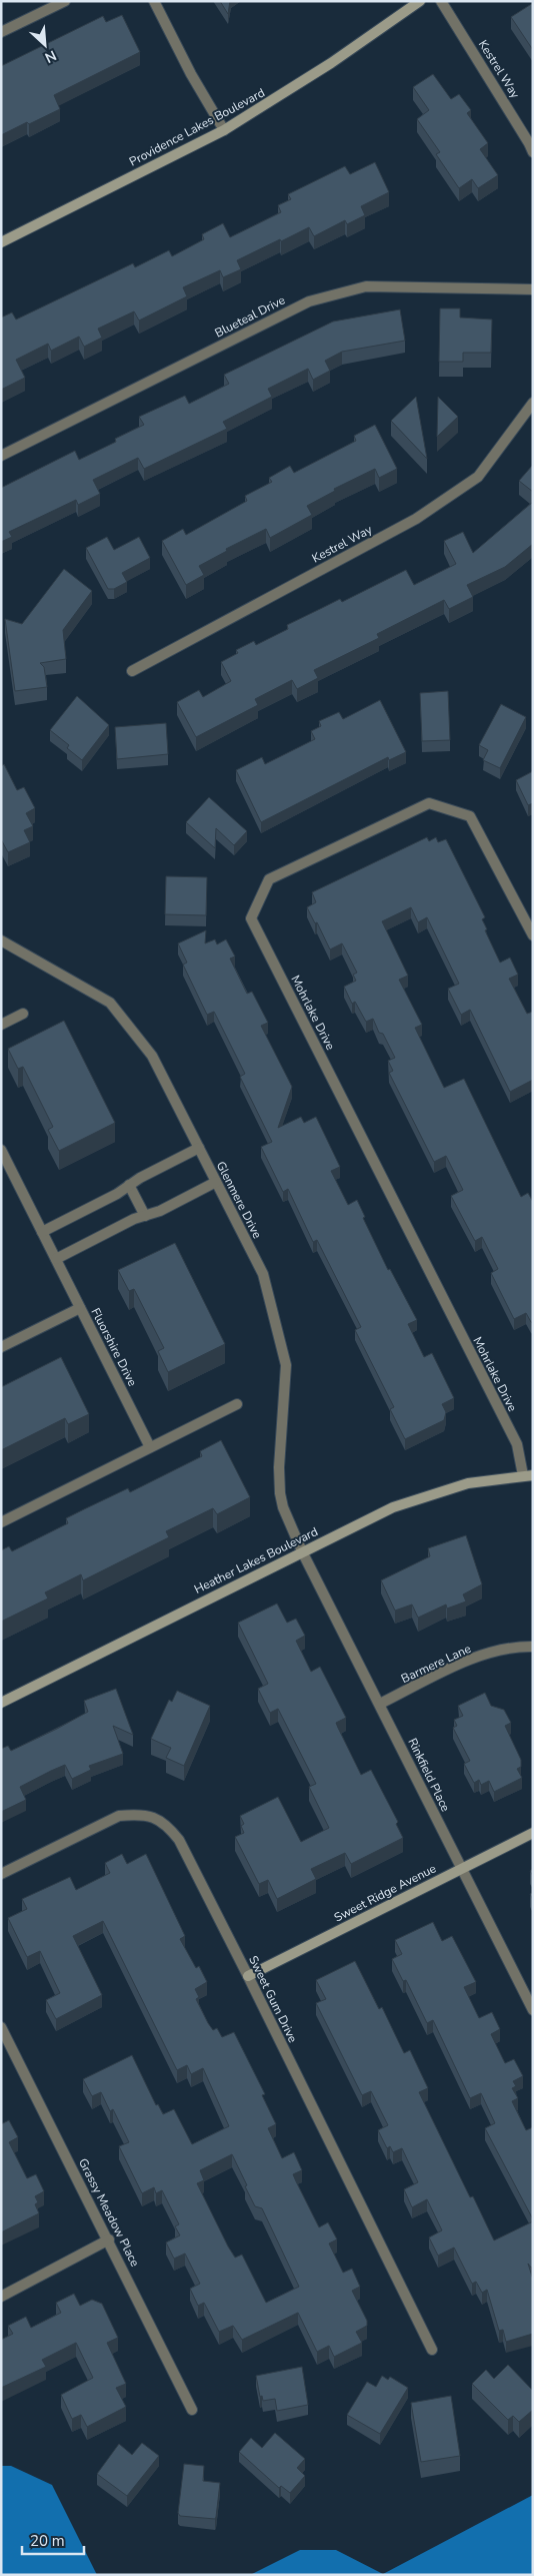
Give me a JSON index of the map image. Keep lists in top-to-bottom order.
{
  "streets": {
    "street": [
      "Kestrel Way",
      "Providence Lakes Boulevard",
      "Blueteal Drive",
      "Mohrlake Drive",
      "Glenmere Drive",
      "Fluorshire Drive",
      "Heather Lakes Boulevard",
      "Barmere Lane",
      "Rinkfield Place",
      "Sweet Ridge Avenue",
      "Sweet Gum Drive",
      "Grassy Meadow Place"
    ]
  },
  "crossings": [
    ["Mohrlake Drive", "Heather Lakes Boulevard"],
    ["Glenmere Drive", "Heather Lakes Boulevard"],
    ["Glenmere Drive", "Rinkfield Place"],
    ["Heather Lakes Boulevard", "Rinkfield Place"],
    ["Barmere Lane", "Rinkfield Place"],
    ["Rinkfield Place", "Sweet Ridge Avenue"],
    ["Sweet Ridge Avenue", "Sweet Gum Drive"]
  ],
  "scale_bar": "20 m",
  "north": "bottom right"
}
